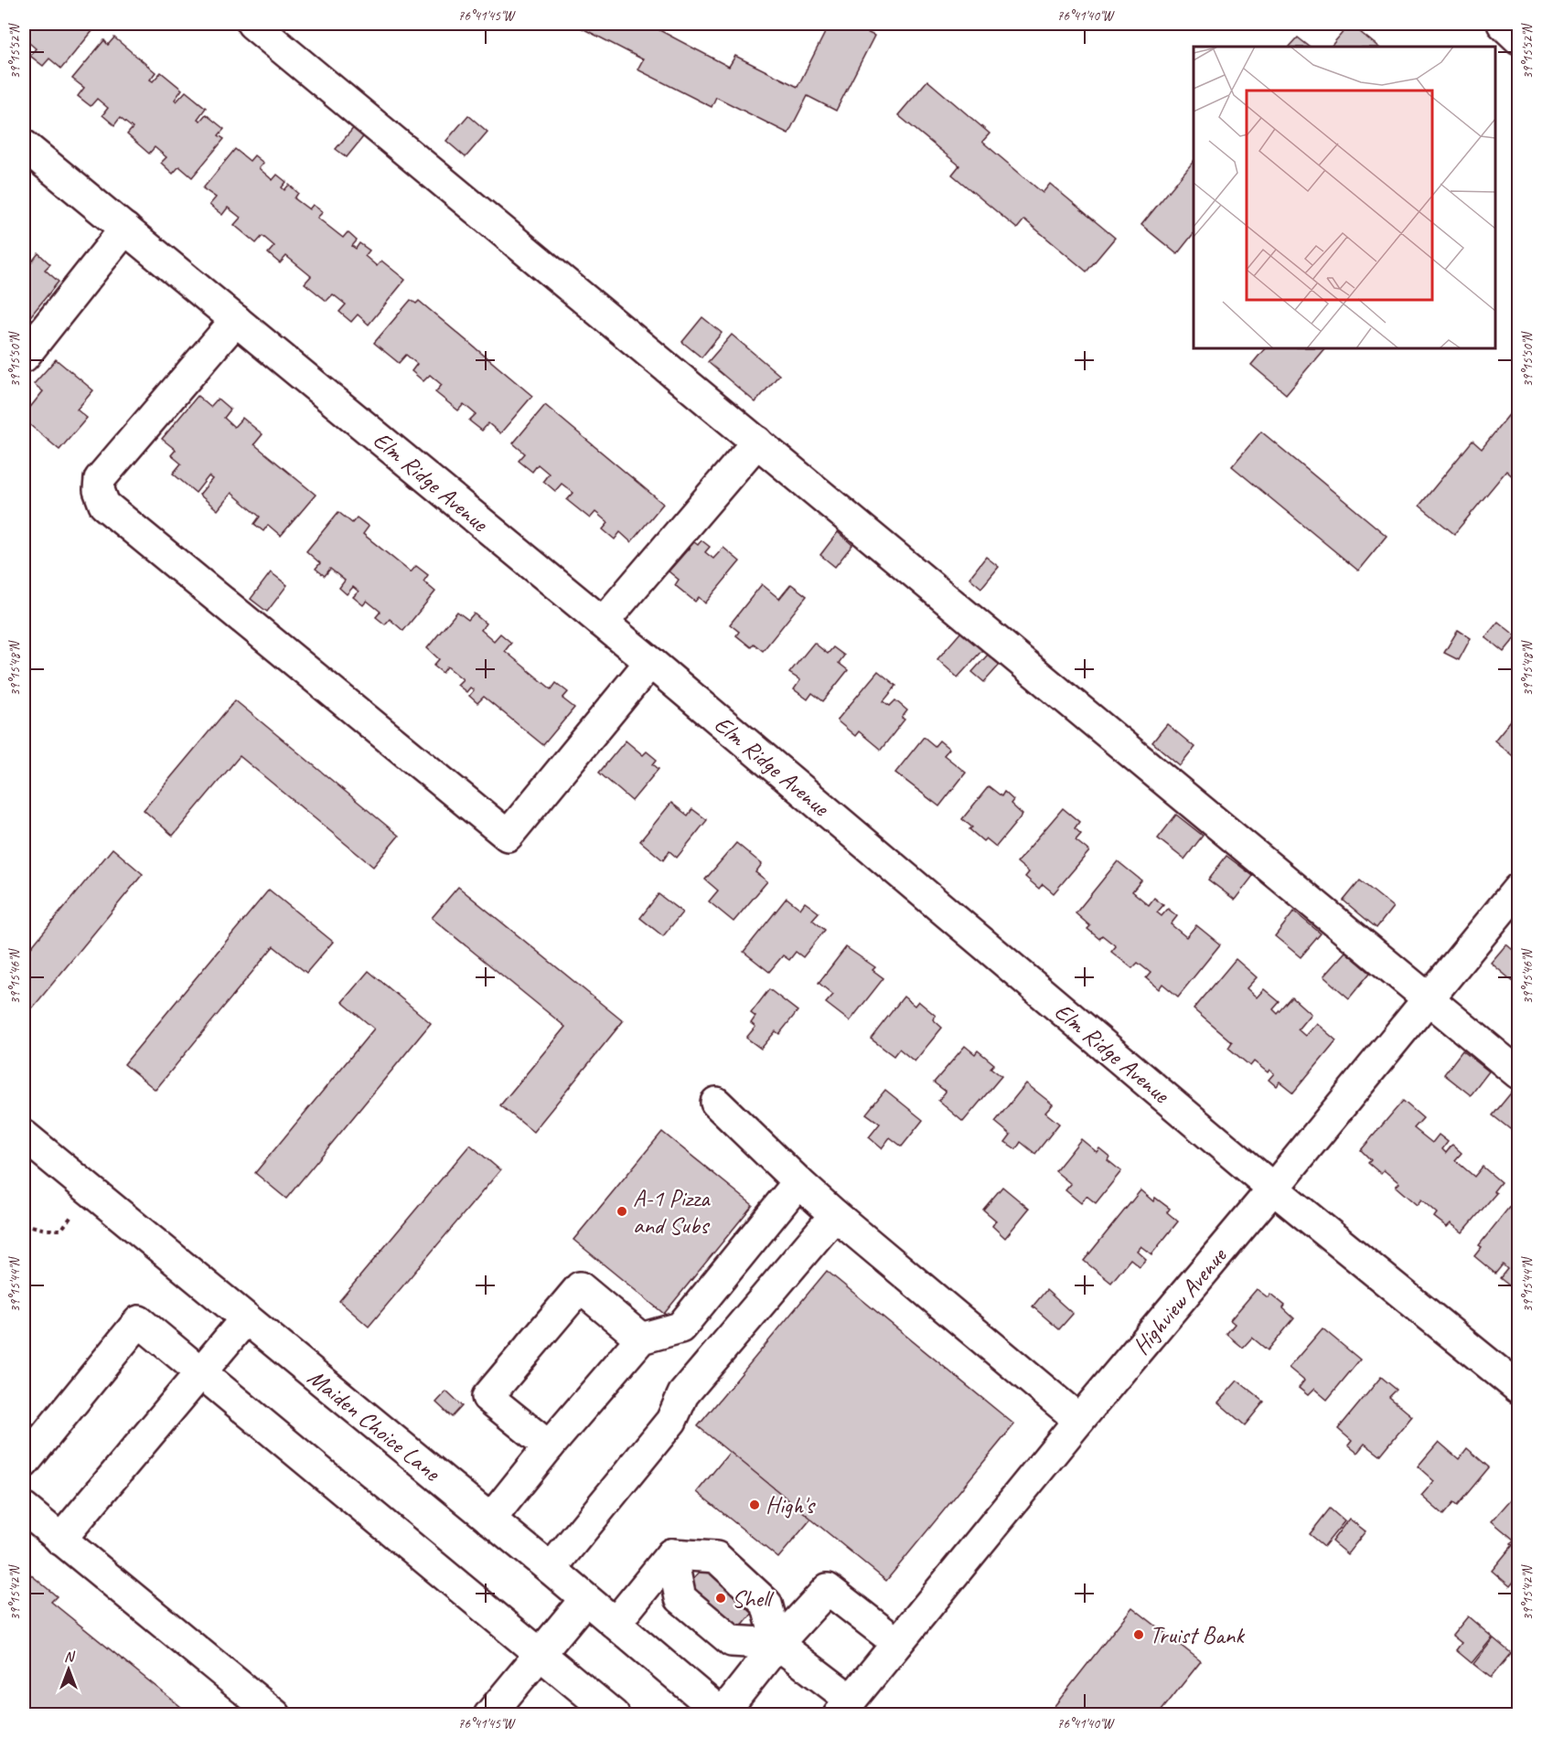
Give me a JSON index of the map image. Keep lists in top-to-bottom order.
{
  "streets": {
    "street": ["Elm Ridge Avenue", "Highview Avenue", "Maiden Choice Lane"]
  },
  "crossings": [
    ["Elm Ridge Avenue", "Highview Avenue"]
  ],
  "places": [
    "A-1 Pizza and Subs",
    "High's",
    "Shell",
    "Truist Bank"
  ],
  "north": "top",
  "coordinates": [
    "76°41'45\"W",
    "76°41'40\"W",
    "39°15'52\"N",
    "39°15'50\"N",
    "39°15'48\"N",
    "39°15'46\"N",
    "39°15'44\"N",
    "39°15'42\"N"
  ]
}
